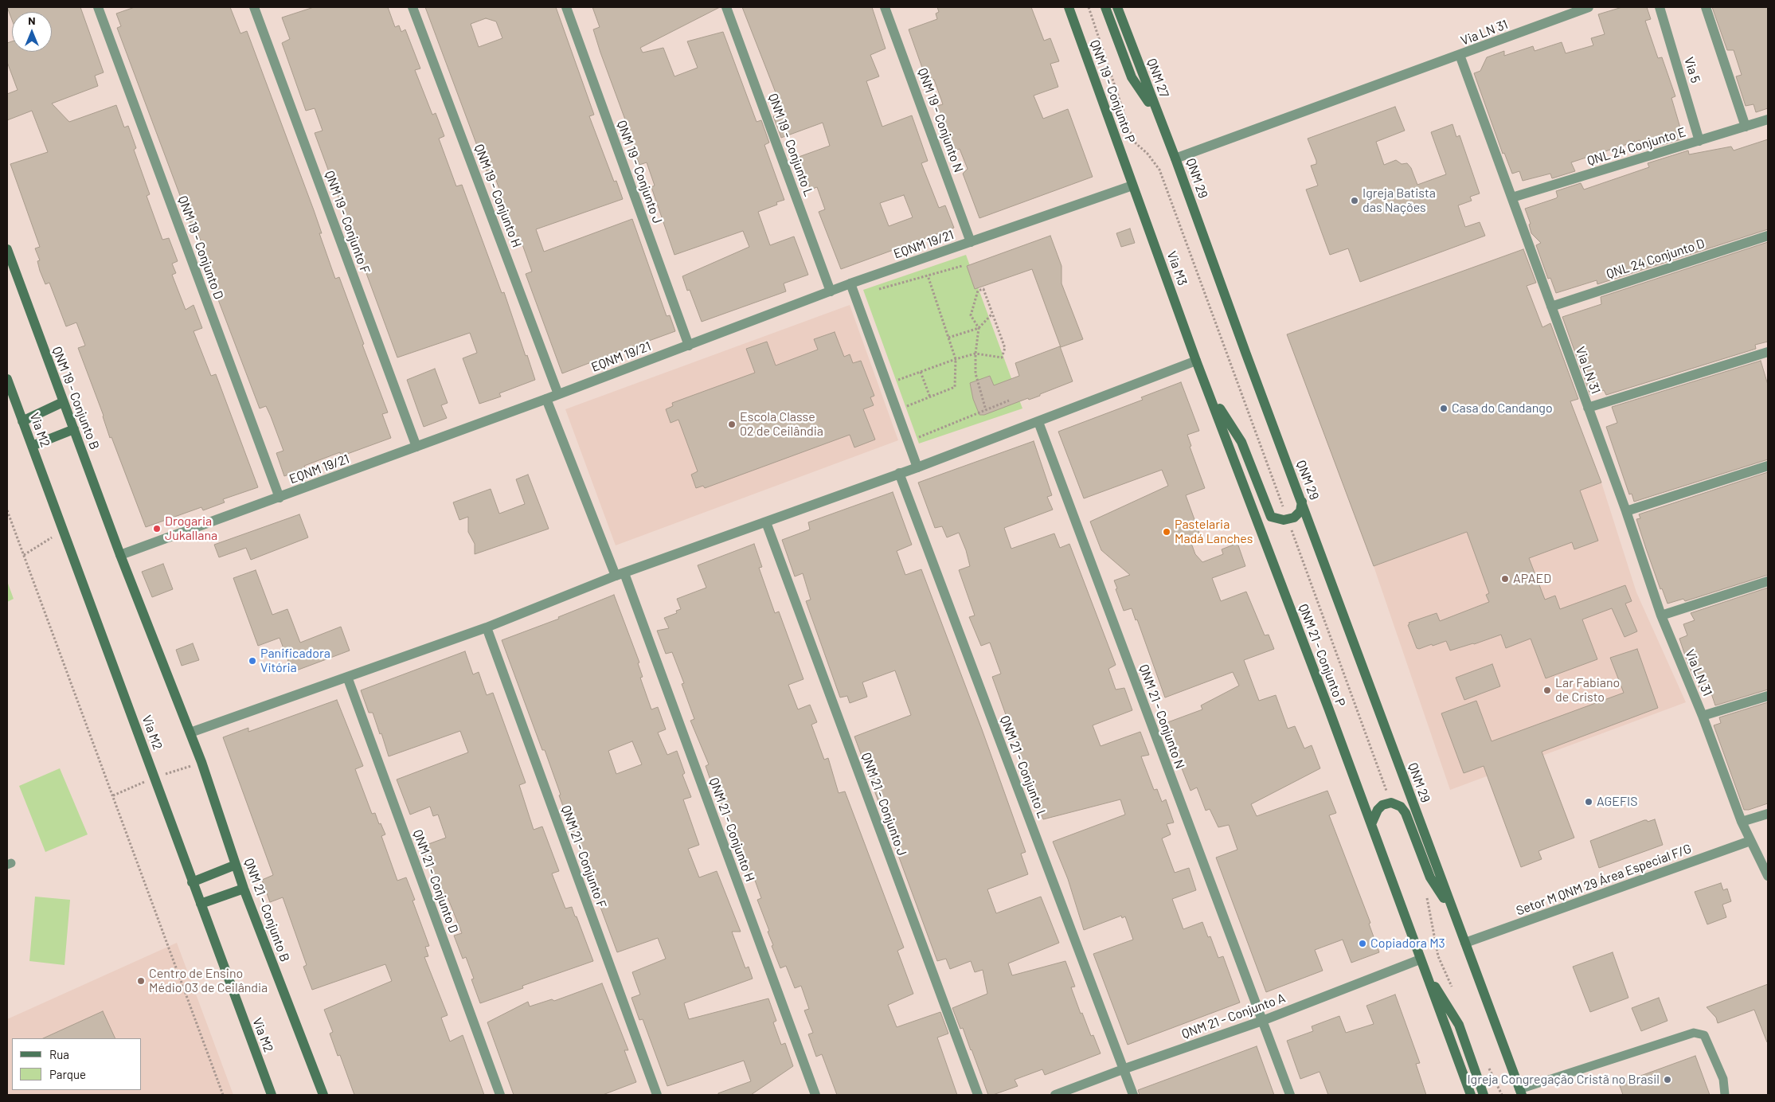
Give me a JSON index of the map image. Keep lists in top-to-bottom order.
{
  "streets": {
    "main road": [
      "QNM 27",
      "QNM 19 - Conjunto P",
      "QNM 29",
      "Via M3",
      "QNM 19 - Conjunto B",
      "Via M2",
      "QNM 21 - Conjunto P",
      "QNM 21 - Conjunto B"
    ],
    "street": [
      "Via LN 31",
      "Via 5",
      "QNM 19 - Conjunto N",
      "QNM 19 - Conjunto L",
      "QNL 24 Conjunto E",
      "QNM 19 - Conjunto J",
      "QNM 19 - Conjunto H",
      "QNM 19 - Conjunto F",
      "EQNM 19/21",
      "QNM 19 - Conjunto D",
      "QNL 24 Conjunto D",
      "QNM 21 - Conjunto N",
      "QNM 21 - Conjunto L",
      "QNM 21 - Conjunto J",
      "QNM 21 - Conjunto H",
      "QNM 21 - Conjunto F",
      "Setor M QNM 29 Área Especial F/G",
      "QNM 21 - Conjunto D",
      "QNM 21 - Conjunto A"
    ]
  },
  "crossings": [
    ["Via LN 31", "QNL 24 Conjunto E"],
    ["Via LN 31", "QNM 29"],
    ["Via LN 31", "QNL 24 Conjunto D"],
    ["Via LN 31", "Setor M QNM 29 Área Especial F/G"],
    ["Via 5", "QNL 24 Conjunto E"],
    ["QNM 27", "QNM 29"],
    ["QNM 19 - Conjunto P", "EQNM 19/21"],
    ["QNM 19 - Conjunto P", "Via M3"],
    ["QNM 19 - Conjunto N", "EQNM 19/21"],
    ["QNM 19 - Conjunto L", "EQNM 19/21"],
    ["QNM 19 - Conjunto J", "EQNM 19/21"],
    ["QNM 29", "Setor M QNM 29 Área Especial F/G"],
    ["QNM 19 - Conjunto H", "EQNM 19/21"],
    ["QNM 19 - Conjunto F", "EQNM 19/21"],
    ["EQNM 19/21", "QNM 19 - Conjunto D"],
    ["EQNM 19/21", "Via M3"],
    ["EQNM 19/21", "QNM 19 - Conjunto B"],
    ["EQNM 19/21", "QNM 21 - Conjunto H"],
    ["Via M3", "QNM 21 - Conjunto P"],
    ["QNM 21 - Conjunto P", "QNM 21 - Conjunto A"],
    ["QNM 21 - Conjunto N", "QNM 21 - Conjunto A"],
    ["QNM 21 - Conjunto L", "QNM 21 - Conjunto A"]
  ],
  "places": [
    "Igreja Batista das Nações",
    "Casa do Candango",
    "Escola Classe 02 de Ceilândia",
    "Drogaria Jukallana",
    "Pastelaria Madá Lanches",
    "APAED",
    "Panificadora Vitória",
    "Lar Fabiano de Cristo",
    "AGEFIS",
    "Copiadora M3",
    "Centro de Ensino Médio 03 de Ceilândia",
    "Igreja Congregação Cristã no Brasil"
  ],
  "legend": ["Rua", "Parque"],
  "north": "top"
}
